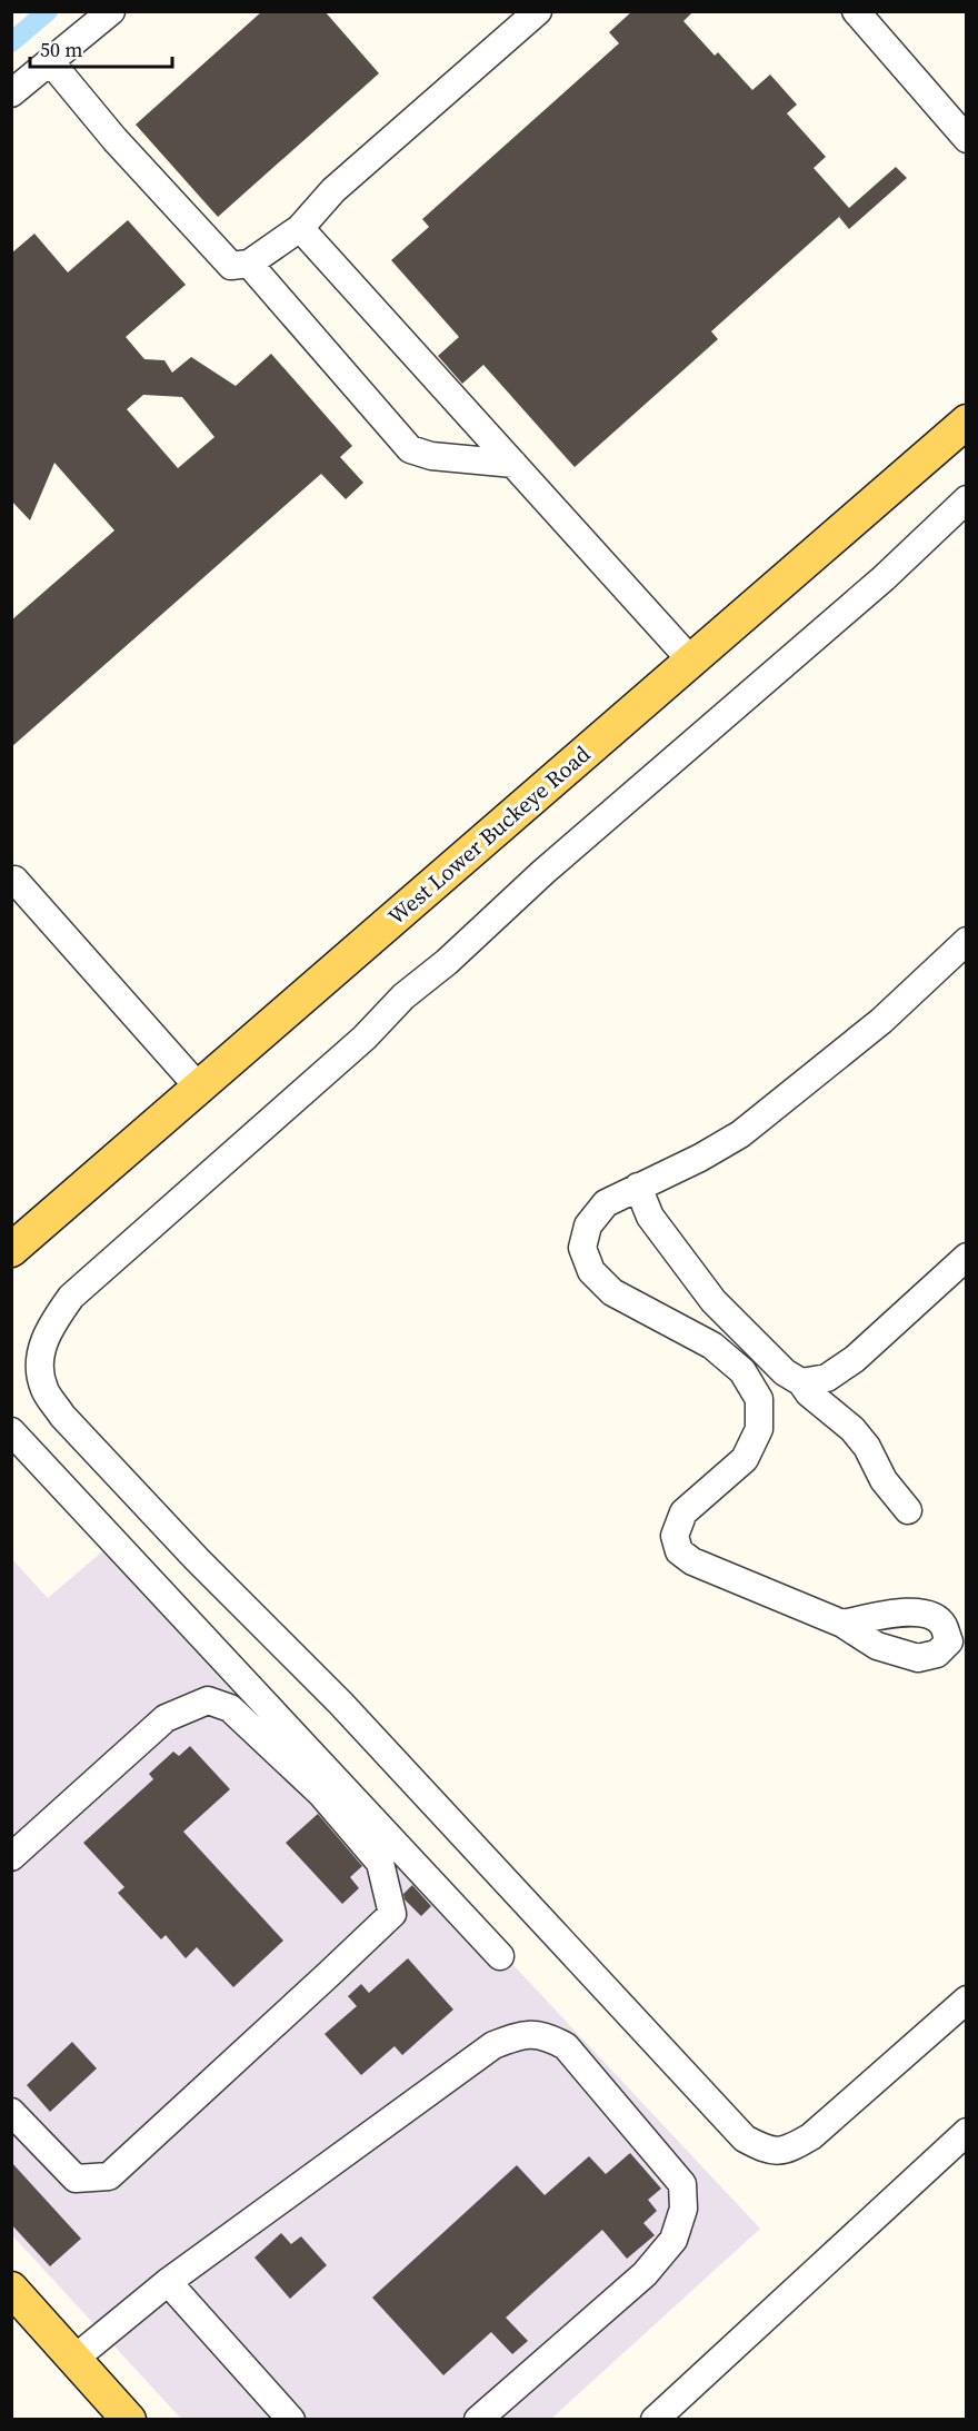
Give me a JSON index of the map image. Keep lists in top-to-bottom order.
{
  "streets": {
    "main road": ["West Lower Buckeye Road"]
  },
  "scale_bar": "50 m"
}
